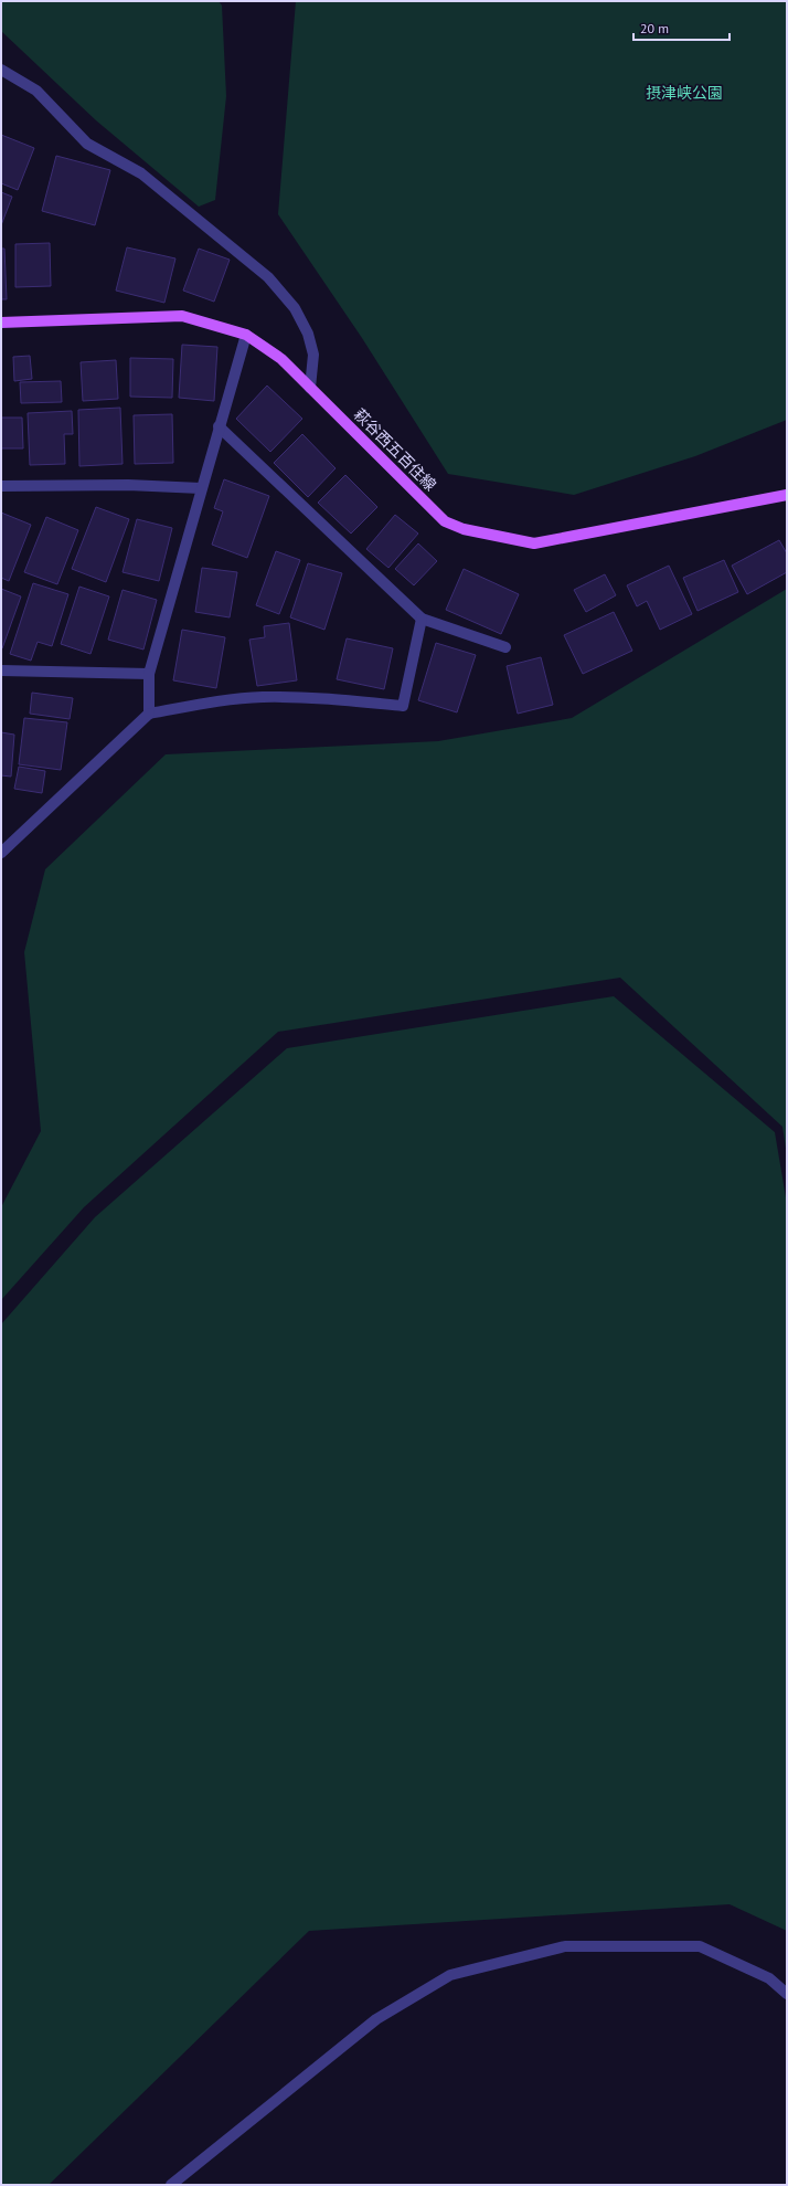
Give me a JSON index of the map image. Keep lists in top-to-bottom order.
{
  "streets": {
    "main road": ["萩谷西五百住線"]
  },
  "parks": ["摂津峡公園"],
  "scale_bar": "20 m"
}
